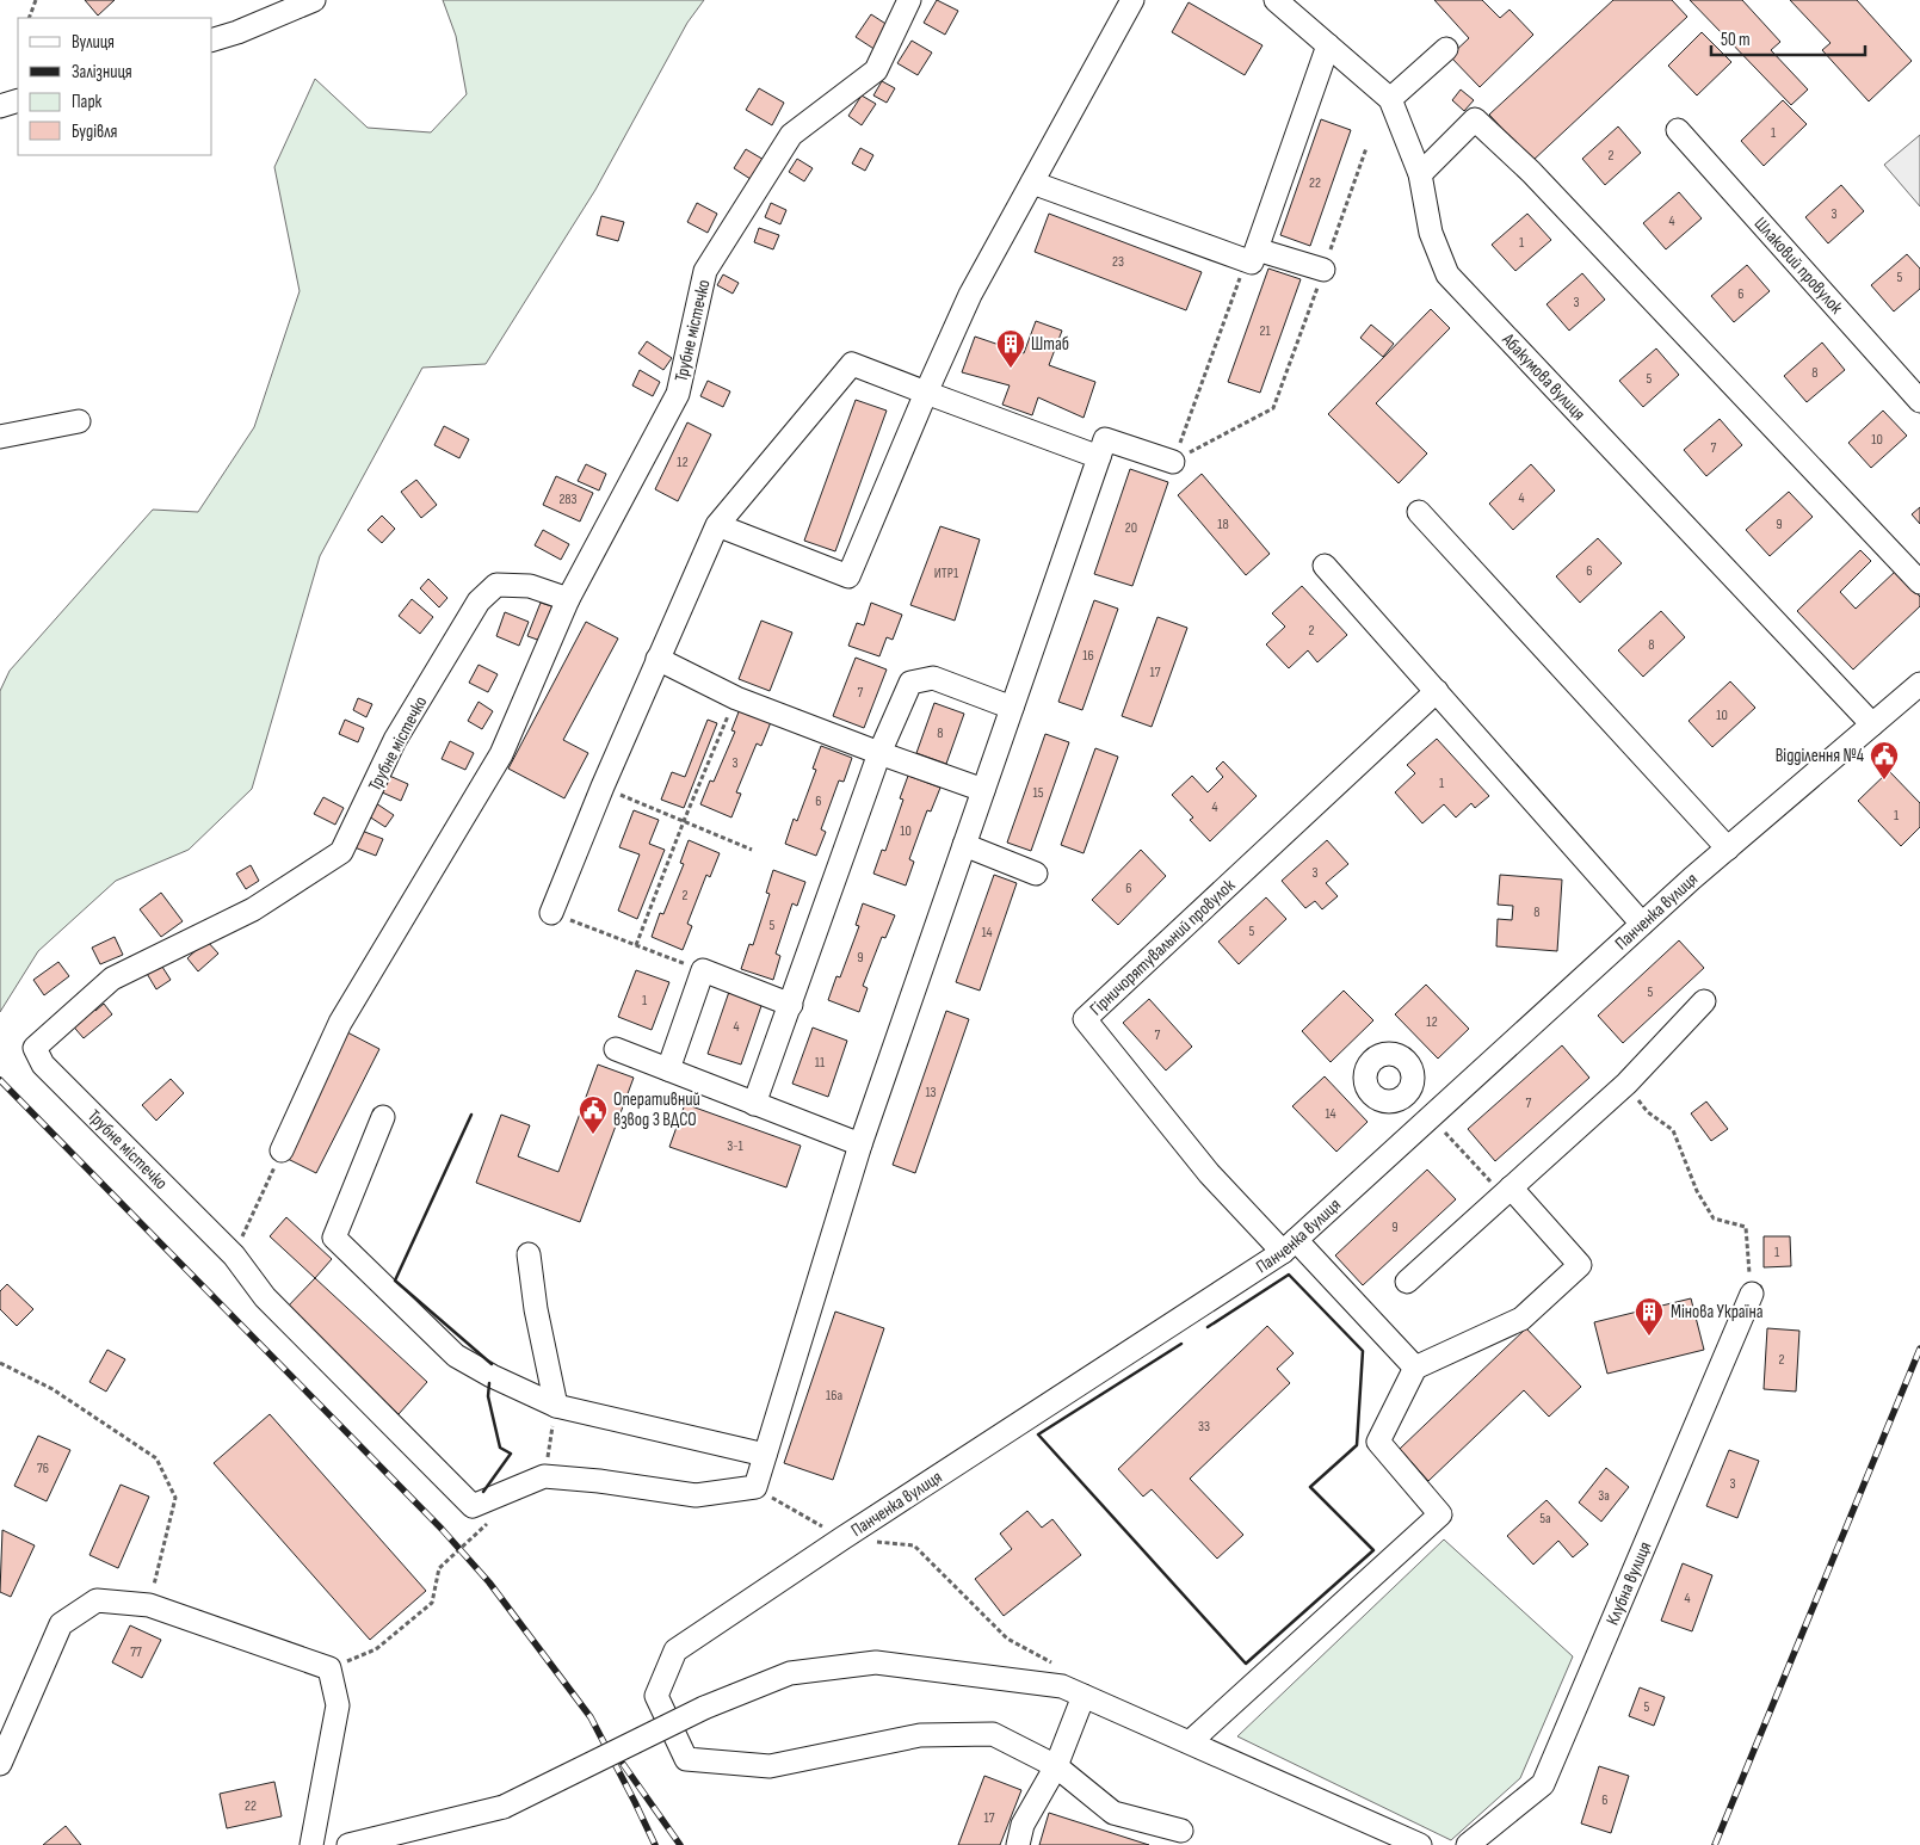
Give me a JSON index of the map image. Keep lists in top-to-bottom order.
{
  "streets": {
    "street": [
      "Шлаковий провулок",
      "Трубне містечко",
      "Абакумова вулиця",
      "Панченка вулиця",
      "Гірничорятувальний провулок",
      "Клубна вулиця"
    ]
  },
  "crossings": [
    ["Абакумова вулиця", "Панченка вулиця"],
    ["Панченка вулиця", "Гірничорятувальний провулок"]
  ],
  "places": {
    "building": ["Штаб", "Мінова Україна"],
    "public building": ["Відділення №4", "Оперативний взвод 3 ВДСО"]
  },
  "house_numbers": [
    "1",
    "2",
    "22",
    "3",
    "4",
    "1",
    "23",
    "5",
    "6",
    "3",
    "21",
    "8",
    "5",
    "10",
    "7",
    "12",
    "4",
    "283",
    "18",
    "9",
    "20",
    "6",
    "ИТР1",
    "2",
    "8",
    "16",
    "17",
    "7",
    "10",
    "8",
    "3",
    "1",
    "15",
    "6",
    "4",
    "1",
    "10",
    "3",
    "6",
    "2",
    "8",
    "5",
    "5",
    "14",
    "9",
    "5",
    "1",
    "12",
    "4",
    "7",
    "11",
    "13",
    "7",
    "14",
    "3-1",
    "9",
    "1",
    "2",
    "16а",
    "33",
    "76",
    "3",
    "3а",
    "5а",
    "4",
    "77",
    "5",
    "6",
    "22",
    "17"
  ],
  "legend": [
    "Вулиця",
    "Залізниця",
    "Парк",
    "Будівля"
  ],
  "scale_bar": "50 m"
}
